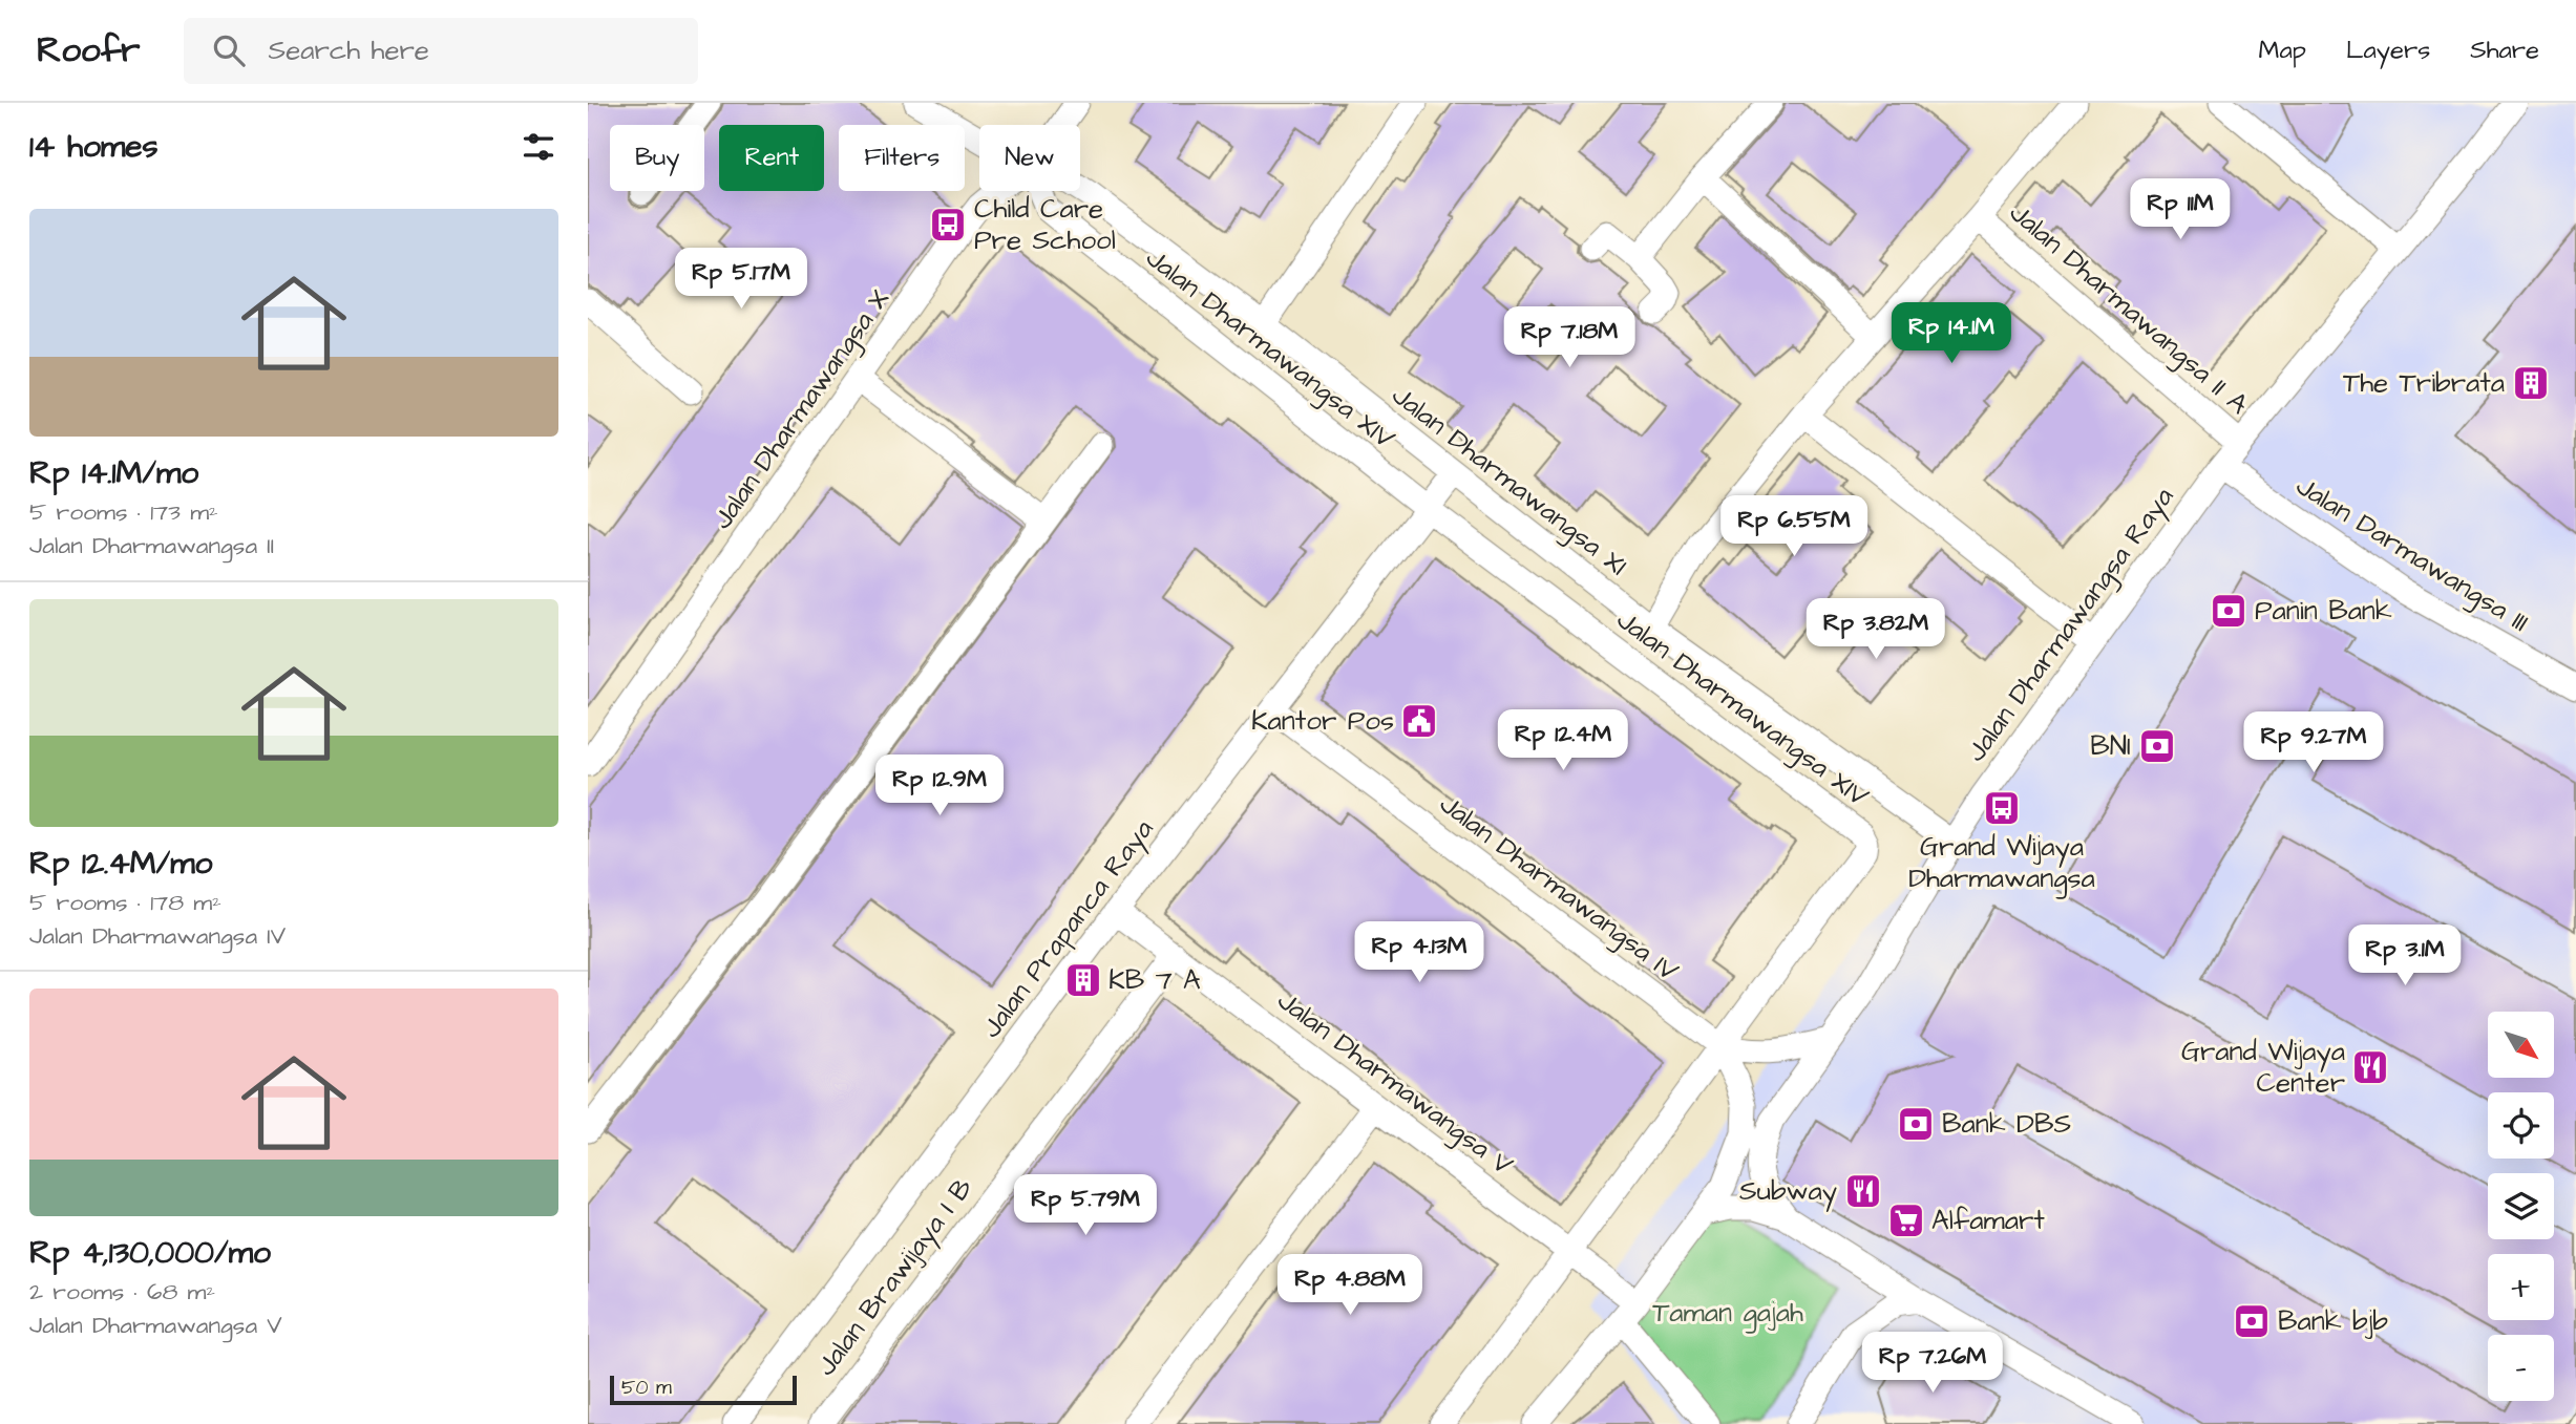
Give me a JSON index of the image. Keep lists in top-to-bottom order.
{
  "streets": {
    "street": [
      "Jalan Dharmawangsa II A",
      "Jalan Dharmawangsa XIV",
      "Jalan Dharmawangsa X",
      "Jalan Dharmawangsa XI",
      "Jalan Darmawangsa III",
      "Jalan Dharmawangsa Raya",
      "Jalan Dharmawangsa IV",
      "Jalan Prapanca Raya",
      "Jalan Dharmawangsa V",
      "Jalan Brawijaya I B"
    ]
  },
  "crossings": [
    ["Jalan Dharmawangsa II A", "Jalan Dharmawangsa Raya"],
    ["Jalan Dharmawangsa XIV", "Jalan Dharmawangsa IV"],
    ["Jalan Dharmawangsa XIV", "Jalan Prapanca Raya"],
    ["Jalan Dharmawangsa XIV", "Jalan Dharmawangsa V"],
    ["Jalan Dharmawangsa XI", "Jalan Dharmawangsa Raya"],
    ["Jalan Dharmawangsa XI", "Jalan Prapanca Raya"],
    ["Jalan Darmawangsa III", "Jalan Dharmawangsa Raya"],
    ["Jalan Dharmawangsa IV", "Jalan Prapanca Raya"],
    ["Jalan Prapanca Raya", "Jalan Dharmawangsa V"],
    ["Jalan Dharmawangsa V", "Jalan Brawijaya I B"]
  ],
  "parks": ["Taman gajah"],
  "places": {
    "bus stop": ["Child Care Pre School", "Grand Wijaya Dharmawangsa"],
    "building": ["The Tribrata", "KB 7 A"],
    "bank": [
      "Panin Bank",
      "BNI",
      "Bank DBS",
      "Bank bjb"
    ],
    "public building": ["Kantor Pos"],
    "restaurant": ["Grand Wijaya Center", "Subway"],
    "supermarket": ["Alfamart"]
  },
  "scale_bar": "50 m",
  "north": "bottom right",
  "page": {
    "header": "Roofr",
    "search": "Search here",
    "nav": ["Map", "Layers", "Share"],
    "heading": "14 homes",
    "chip": [
      "Buy",
      "Rent",
      "Filters",
      "New"
    ],
    "price": [
      "Rp 11M",
      "Rp 5.17M",
      "Rp 14.1M",
      "Rp 7.18M",
      "Rp 6.55M",
      "Rp 3.82M",
      "Rp 12.4M",
      "Rp 9.27M",
      "Rp 12.9M",
      "Rp 4.13M",
      "Rp 3.1M",
      "Rp 5.79M",
      "Rp 4.88M",
      "Rp 7.26M"
    ],
    "list": [
      {
        "name": "Rp 14.1M/mo",
        "note": "5 rooms · 173 m² · Jalan Dharmawangsa II"
      },
      {
        "name": "Rp 12.4M/mo",
        "note": "5 rooms · 178 m² · Jalan Dharmawangsa IV"
      },
      {
        "name": "Rp 4,130,000/mo",
        "note": "2 rooms · 68 m² · Jalan Dharmawangsa V"
      }
    ],
    "map_buttons": ["+", "−"],
    "scale": "50 m"
  }
}
